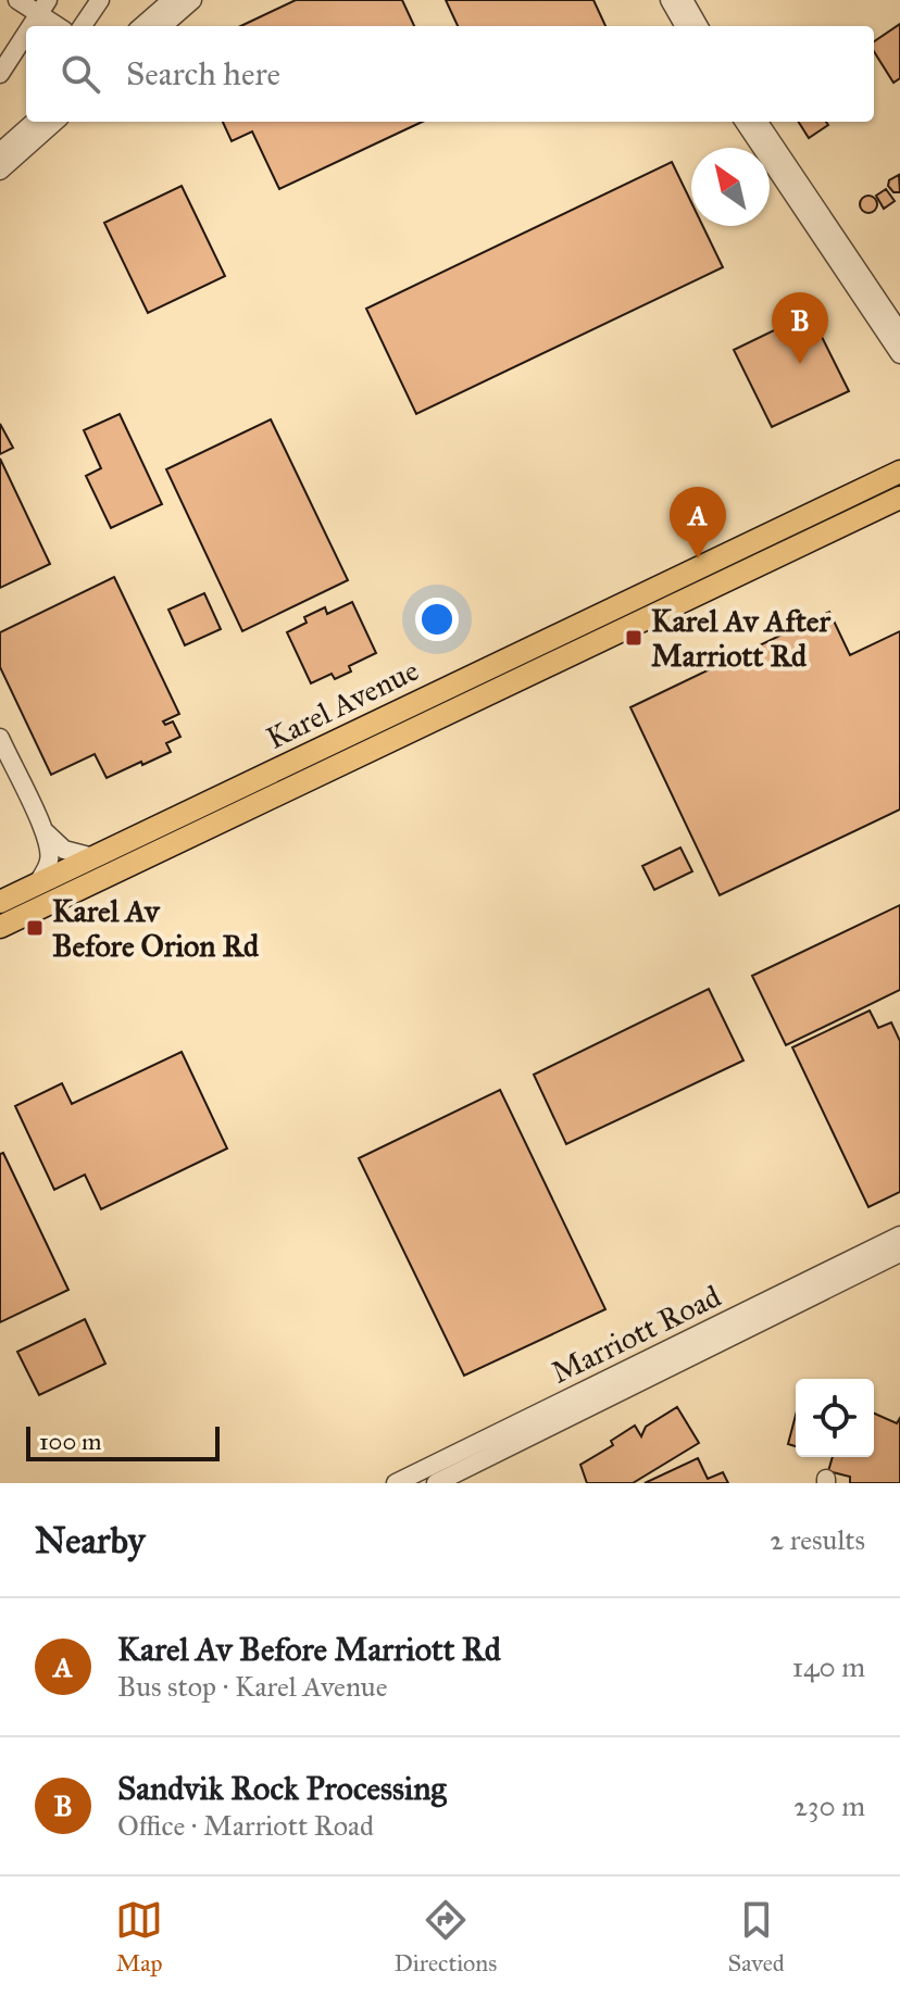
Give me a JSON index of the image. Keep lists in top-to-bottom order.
{
  "streets": {
    "main road": ["Karel Avenue"],
    "street": ["Marriott Road"]
  },
  "places": {
    "transit": ["Karel Av After Marriott Rd", "Karel Av Before Orion Rd"]
  },
  "scale_bar": "100 m",
  "north": "top left",
  "page": {
    "search": "Search here",
    "pins": ["B", "A"],
    "scale": "100 m",
    "heading": ["Nearby", "2 results"],
    "list": [
      {
        "mark": "A",
        "name": "Karel Av Before Marriott Rd",
        "note": "Bus stop · Karel Avenue",
        "value": "140 m"
      },
      {
        "mark": "B",
        "name": "Sandvik Rock Processing",
        "note": "Office · Marriott Road",
        "value": "230 m"
      }
    ],
    "nav": ["Map", "Directions", "Saved"]
  }
}
